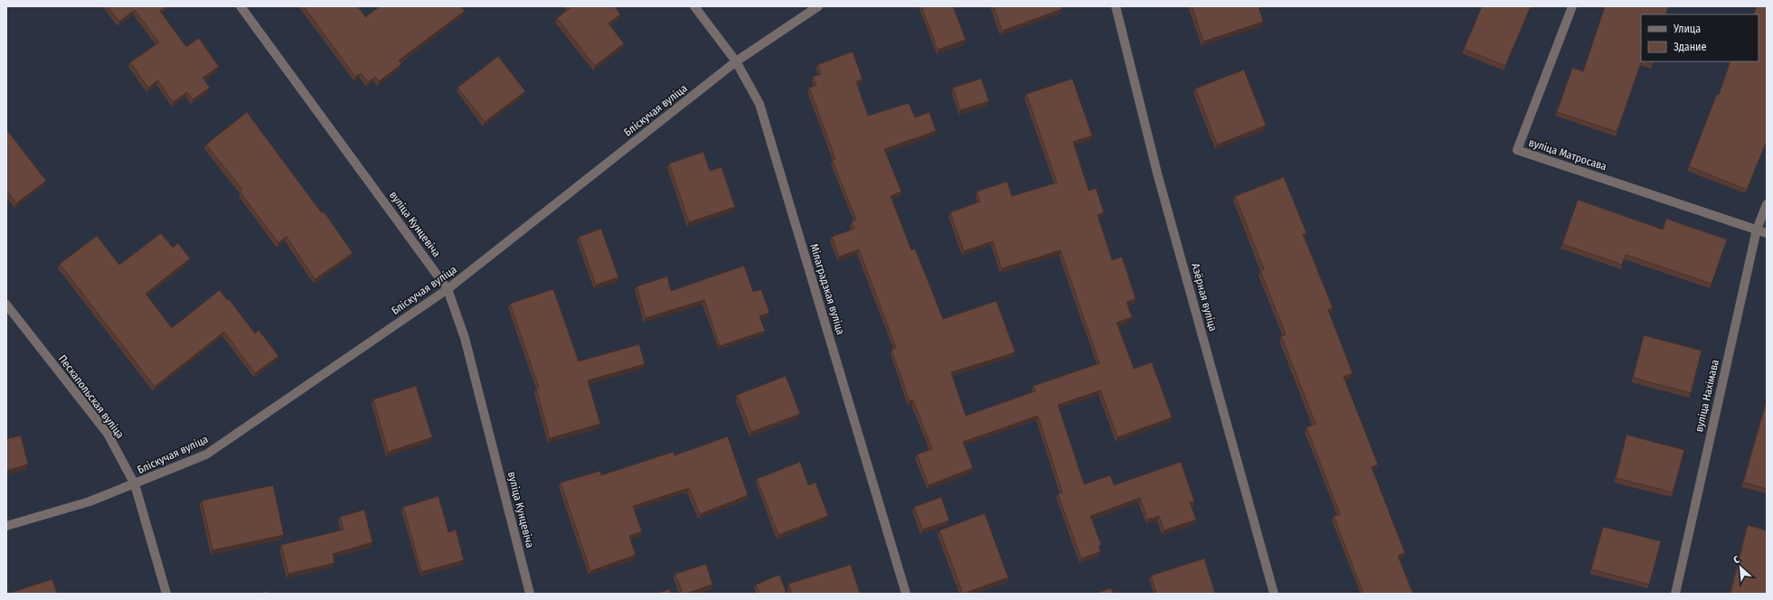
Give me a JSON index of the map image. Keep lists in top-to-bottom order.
{
  "streets": {
    "street": [
      "Бліскучая вуліца",
      "вуліца Матросава",
      "вуліца Кунцевіча",
      "Мілаградзкая вуліца",
      "Азёрная вуліца",
      "вуліца Нахімава",
      "Пескапольская вуліца"
    ]
  },
  "crossings": [
    ["Бліскучая вуліца", "вуліца Кунцевіча"],
    ["Бліскучая вуліца", "Мілаградзкая вуліца"],
    ["Бліскучая вуліца", "Пескапольская вуліца"],
    ["вуліца Матросава", "вуліца Нахімава"]
  ],
  "legend": ["Улица", "Здание"],
  "north": "top left"
}
